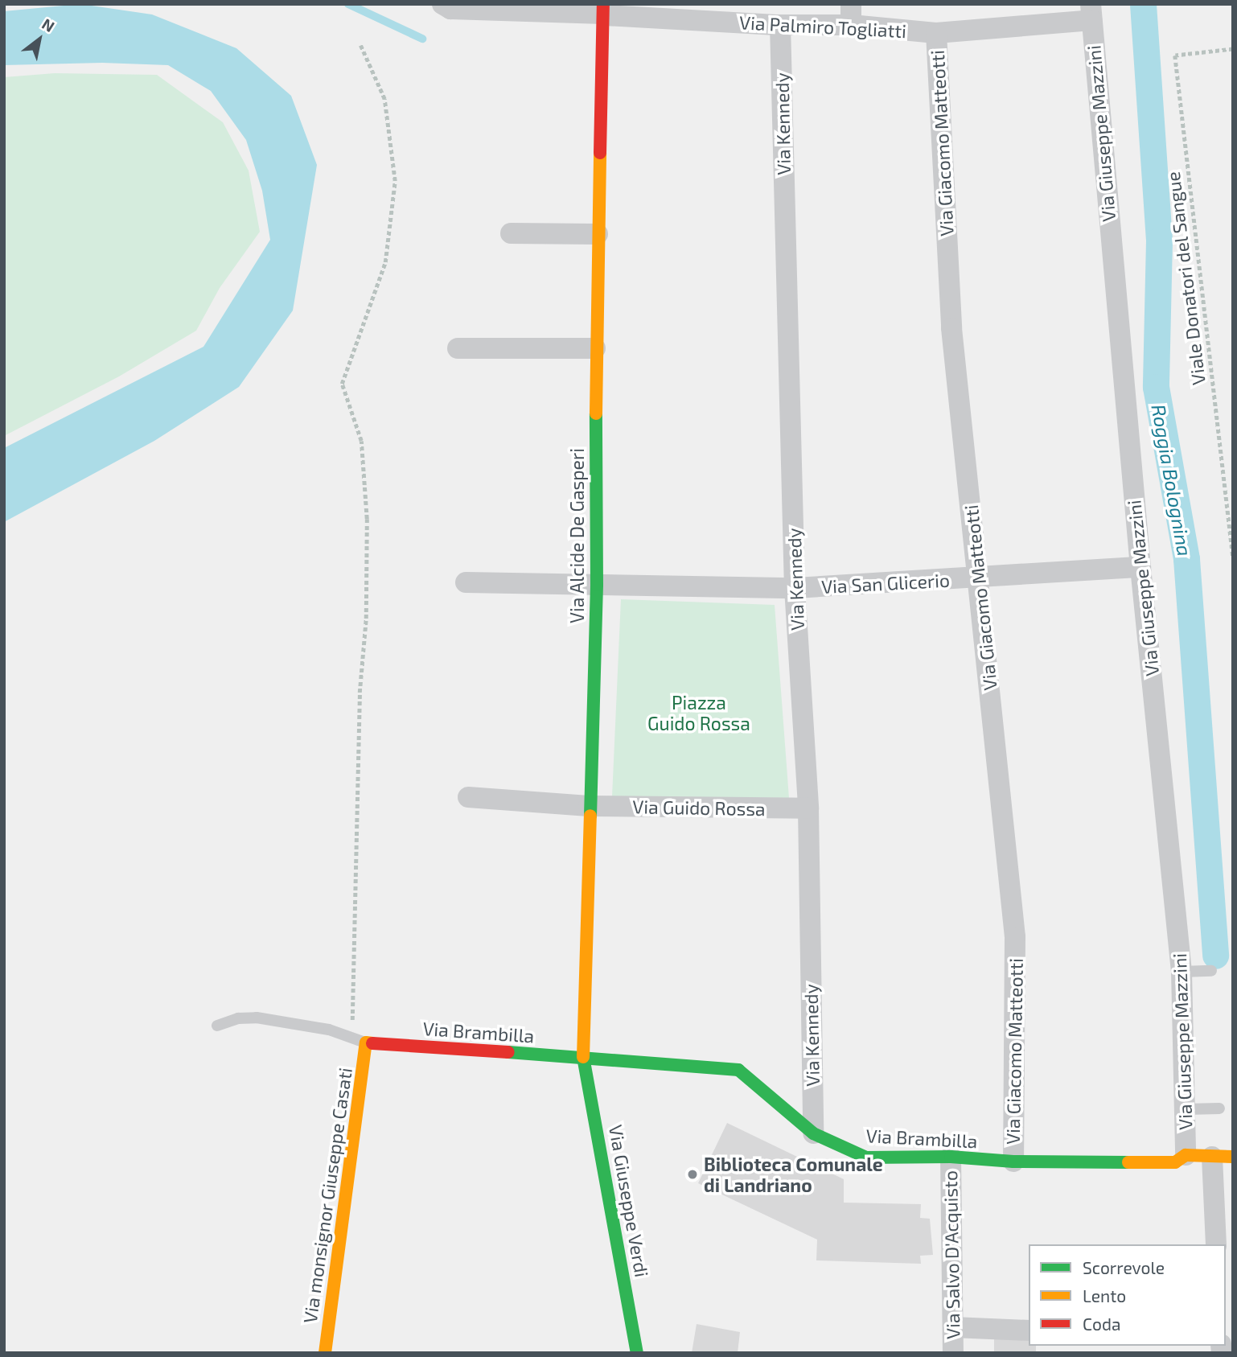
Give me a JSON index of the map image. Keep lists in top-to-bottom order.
{
  "streets": {
    "street": [
      "Via Palmiro Togliatti",
      "Via Kennedy",
      "Via Giuseppe Mazzini",
      "Via Giacomo Matteotti",
      "Via Alcide De Gasperi",
      "Via San Glicerio",
      "Via Guido Rossa",
      "Via Brambilla",
      "Via monsignor Giuseppe Casati",
      "Via Giuseppe Verdi",
      "Via Salvo D'Acquisto"
    ],
    "path": ["Viale Donatori del Sangue"]
  },
  "crossings": [
    ["Via Palmiro Togliatti", "Via Kennedy"],
    ["Via Palmiro Togliatti", "Via Giuseppe Mazzini"],
    ["Via Palmiro Togliatti", "Via Giacomo Matteotti"],
    ["Via Palmiro Togliatti", "Via Alcide De Gasperi"],
    ["Via Kennedy", "Via San Glicerio"],
    ["Via Kennedy", "Via Guido Rossa"],
    ["Via Kennedy", "Via Brambilla"],
    ["Via Giuseppe Mazzini", "Via San Glicerio"],
    ["Via Giuseppe Mazzini", "Via Brambilla"],
    ["Via Giacomo Matteotti", "Via San Glicerio"],
    ["Via Giacomo Matteotti", "Via Brambilla"],
    ["Via Alcide De Gasperi", "Via San Glicerio"],
    ["Via Alcide De Gasperi", "Via Guido Rossa"],
    ["Via Alcide De Gasperi", "Via Brambilla"],
    ["Via Alcide De Gasperi", "Via Giuseppe Verdi"],
    ["Via Brambilla", "Via monsignor Giuseppe Casati"],
    ["Via Brambilla", "Via Giuseppe Verdi"],
    ["Via Brambilla", "Via Salvo D'Acquisto"]
  ],
  "water": ["Roggia Bolognina"],
  "parks": ["Piazza Guido Rossa"],
  "places": ["Biblioteca Comunale di Landriano"],
  "legend": ["Scorrevole", "Lento", "Coda"],
  "north": "top right"
}
